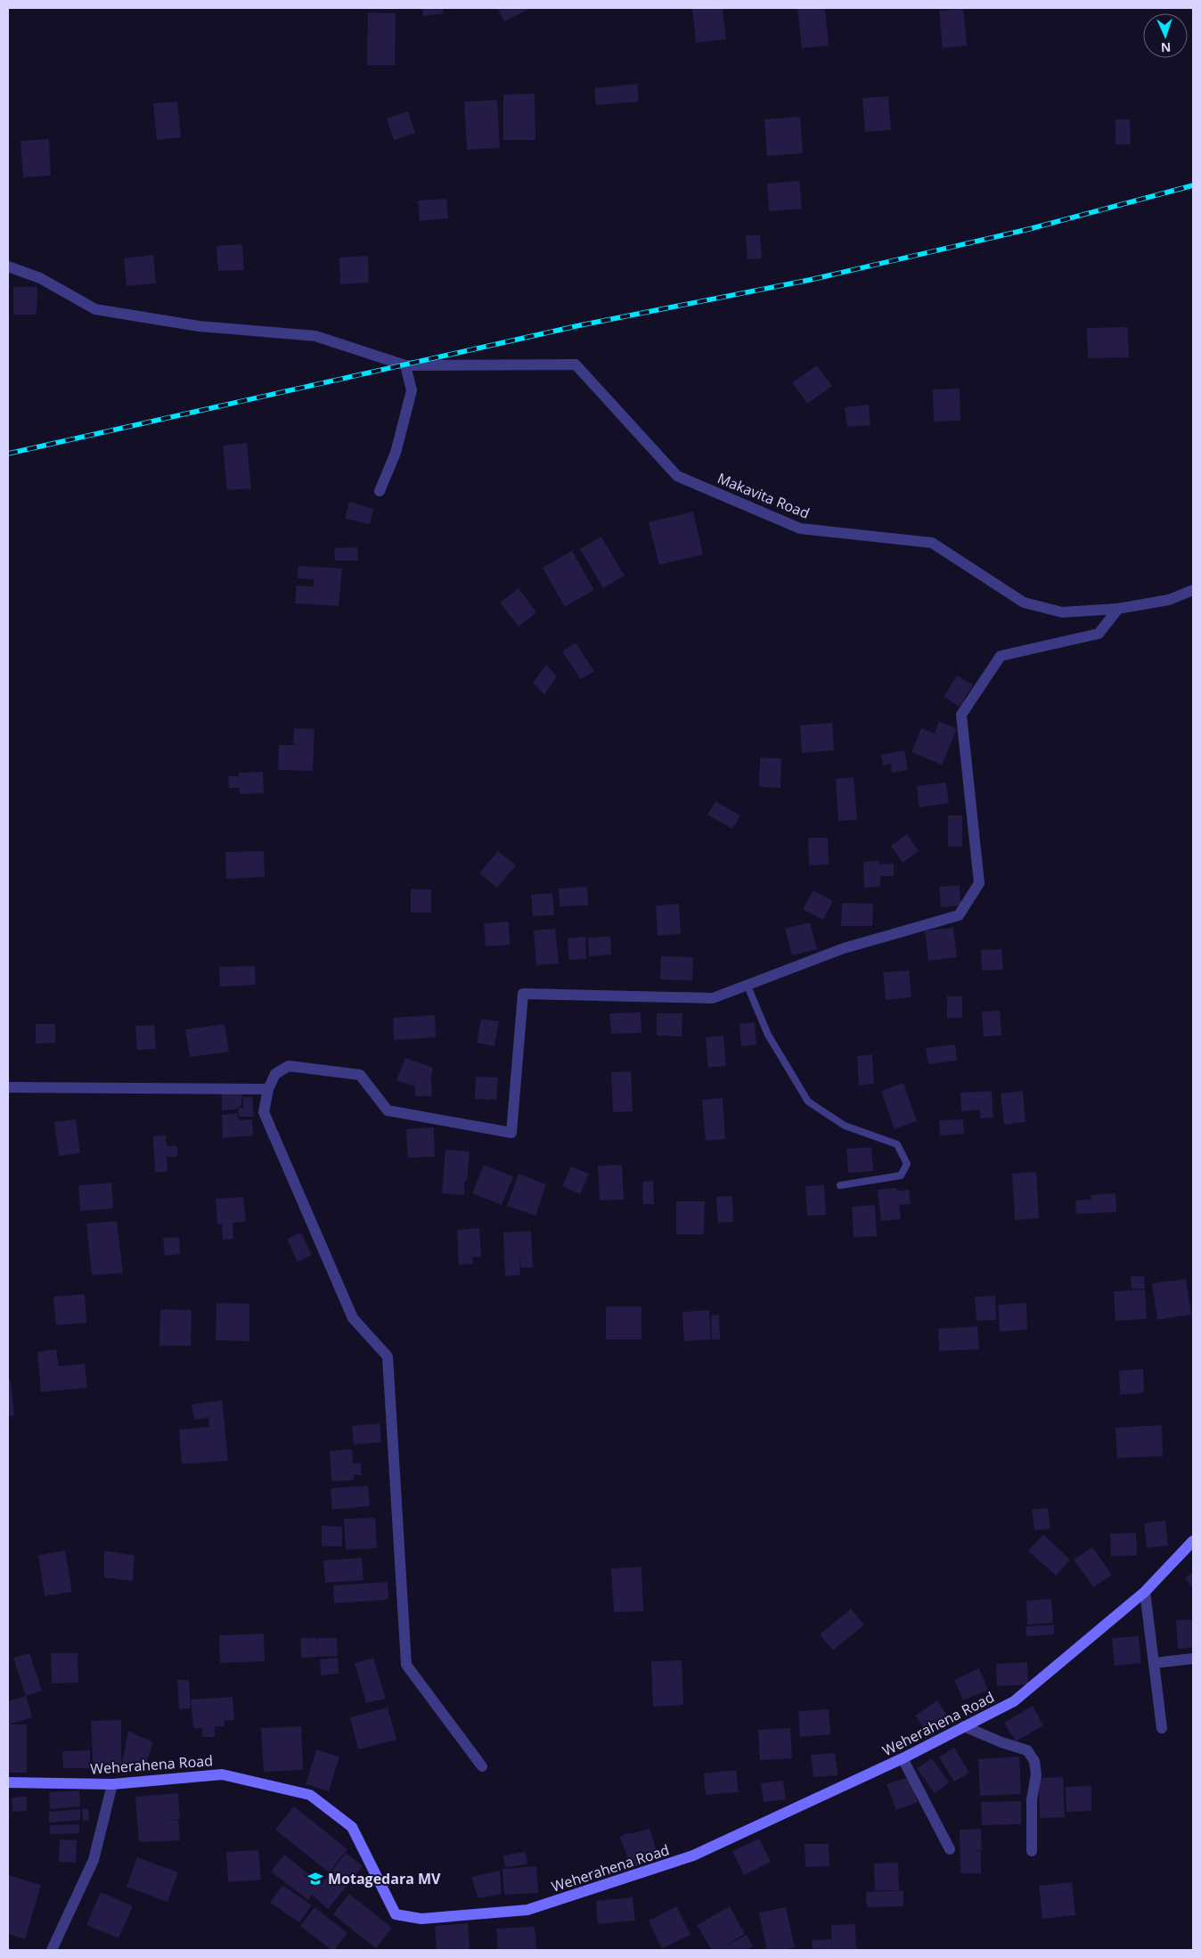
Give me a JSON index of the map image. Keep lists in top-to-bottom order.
{
  "streets": {
    "main road": ["Weherahena Road"],
    "street": ["Makavita Road"]
  },
  "places": {
    "school or university": ["Motagedara MV"]
  },
  "north": "bottom"
}
